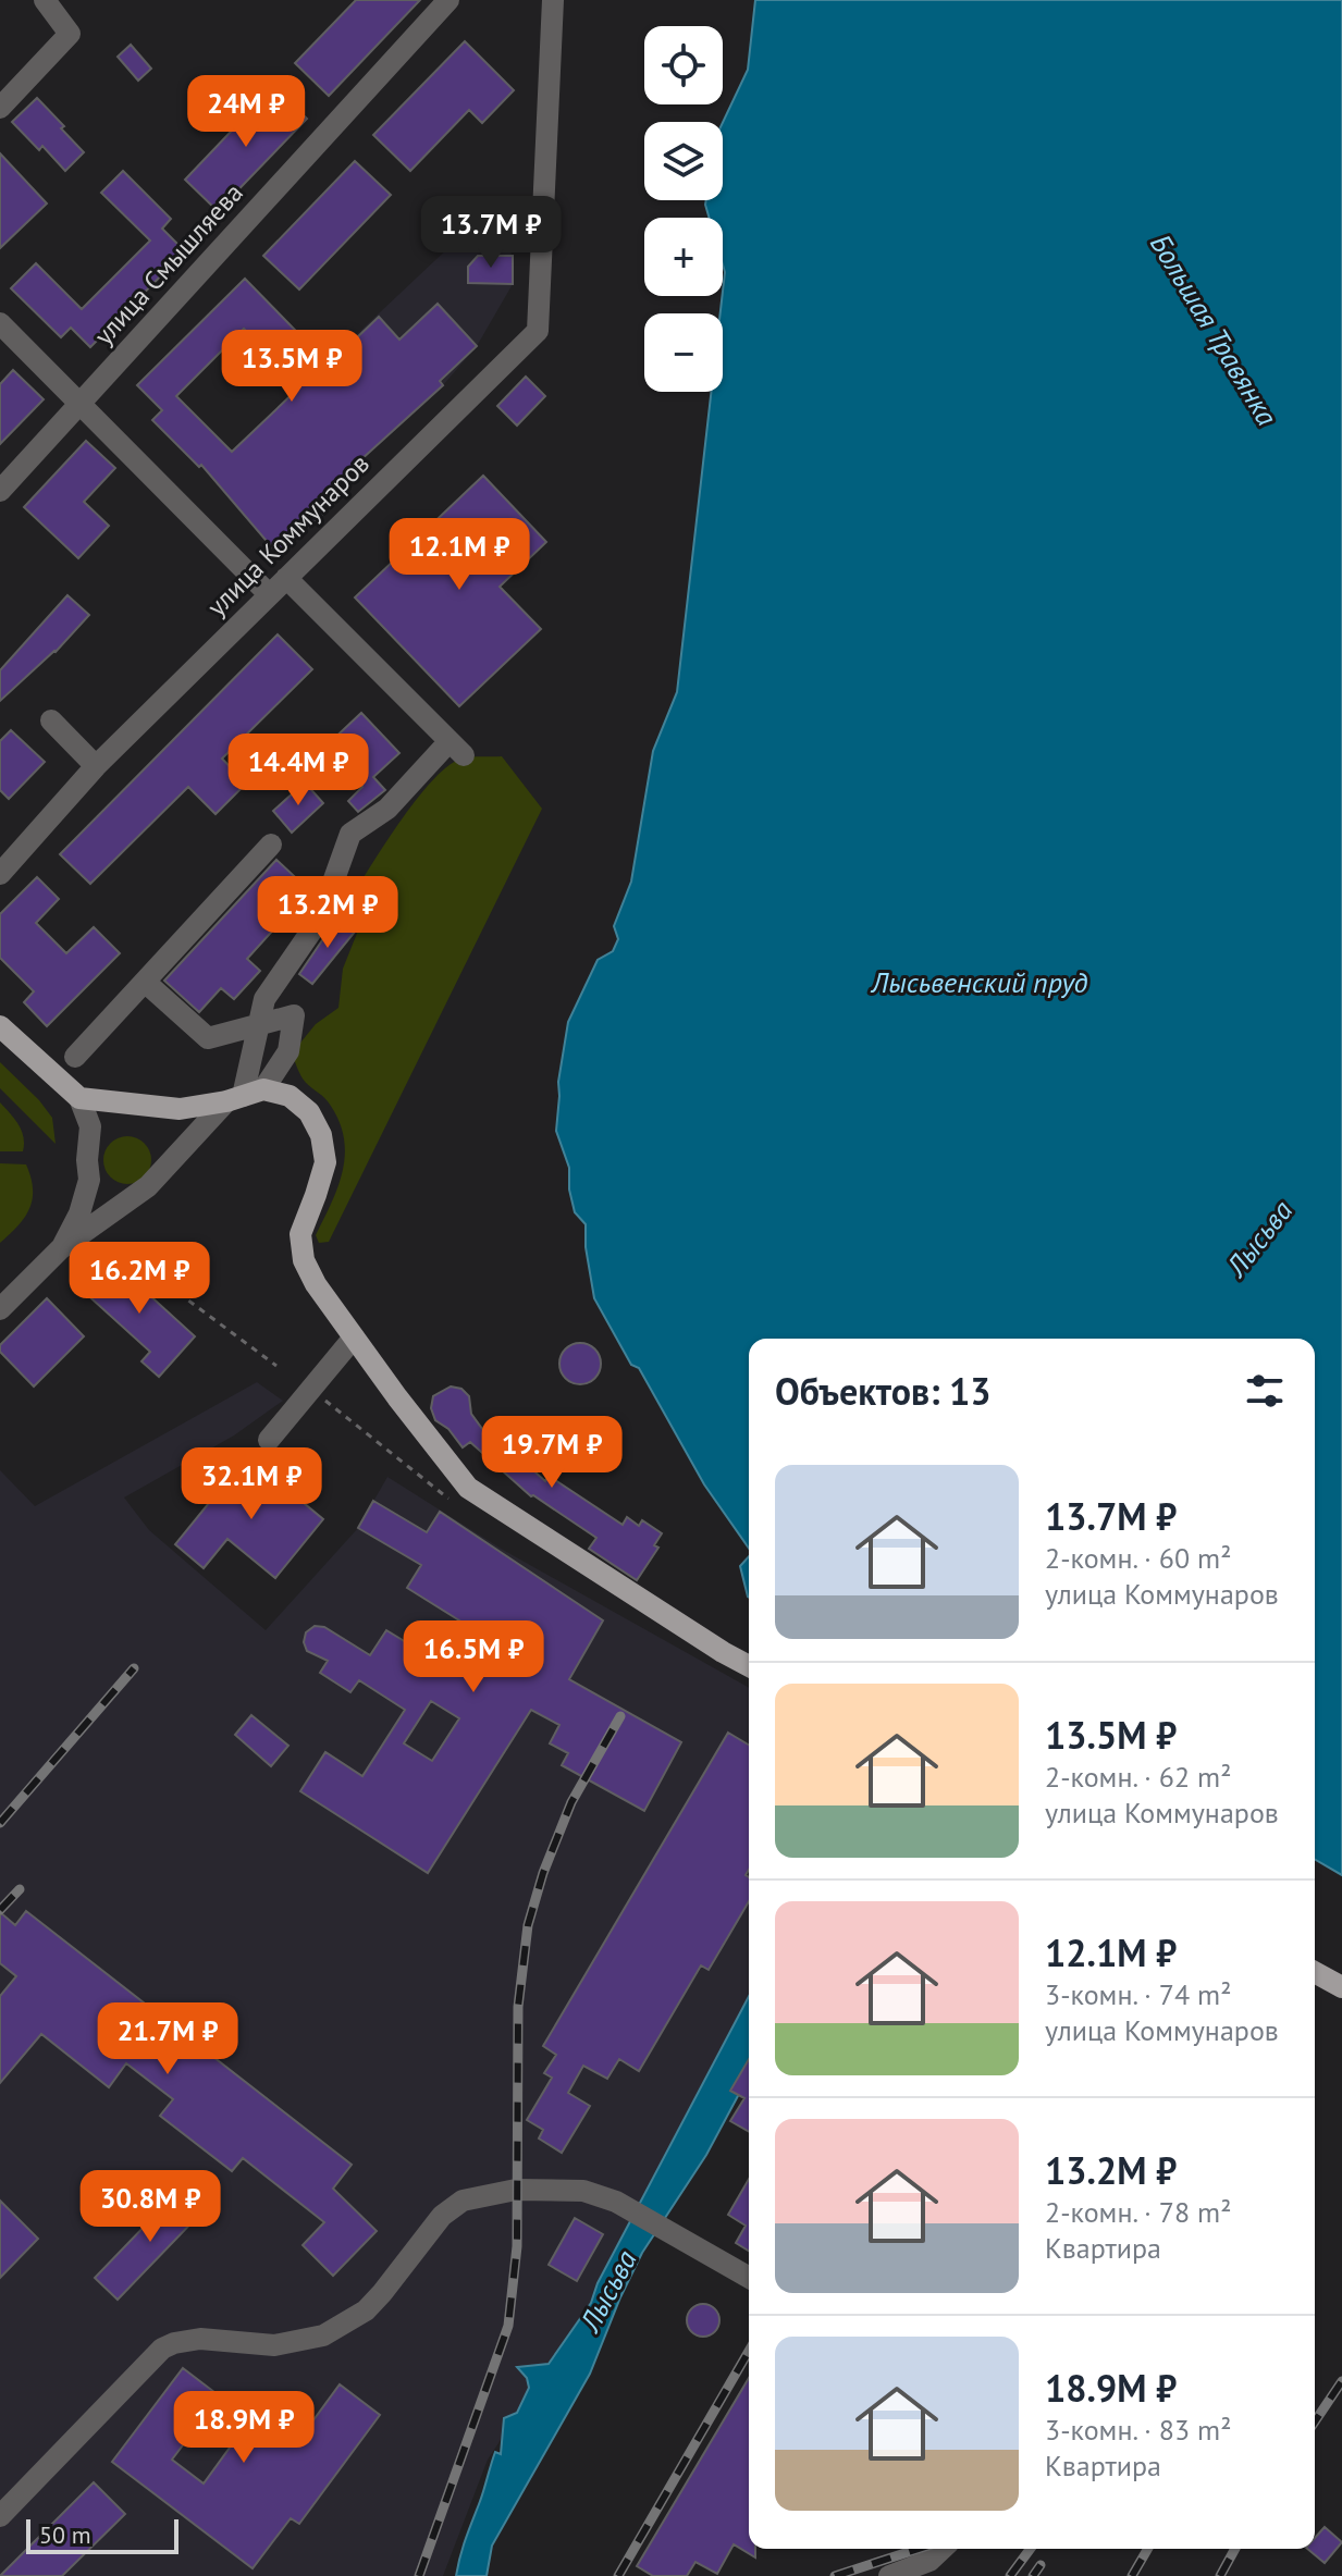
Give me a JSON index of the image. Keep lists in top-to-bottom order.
{
  "streets": {
    "street": ["улица Смышляева", "улица Коммунаров"]
  },
  "water": ["Большая Травянка", "Лысьвенский пруд", "Лысьва"],
  "scale_bar": "50 m",
  "page": {
    "map_buttons": ["+", "−"],
    "price": [
      "24M ₽",
      "13.7M ₽",
      "13.5M ₽",
      "12.1M ₽",
      "14.4M ₽",
      "13.2M ₽",
      "16.2M ₽",
      "19.7M ₽",
      "32.1M ₽",
      "16.5M ₽",
      "21.7M ₽",
      "30.8M ₽",
      "18.9M ₽"
    ],
    "heading": "Объектов: 13",
    "list": [
      {
        "name": "13.7M ₽",
        "note": "2-комн. · 60 m² · улица Коммунаров"
      },
      {
        "name": "13.5M ₽",
        "note": "2-комн. · 62 m² · улица Коммунаров"
      },
      {
        "name": "12.1M ₽",
        "note": "3-комн. · 74 m² · улица Коммунаров"
      },
      {
        "name": "13.2M ₽",
        "note": "2-комн. · 78 m² · Квартира"
      },
      {
        "name": "18.9M ₽",
        "note": "3-комн. · 83 m² · Квартира"
      }
    ],
    "scale": "50 m"
  }
}
